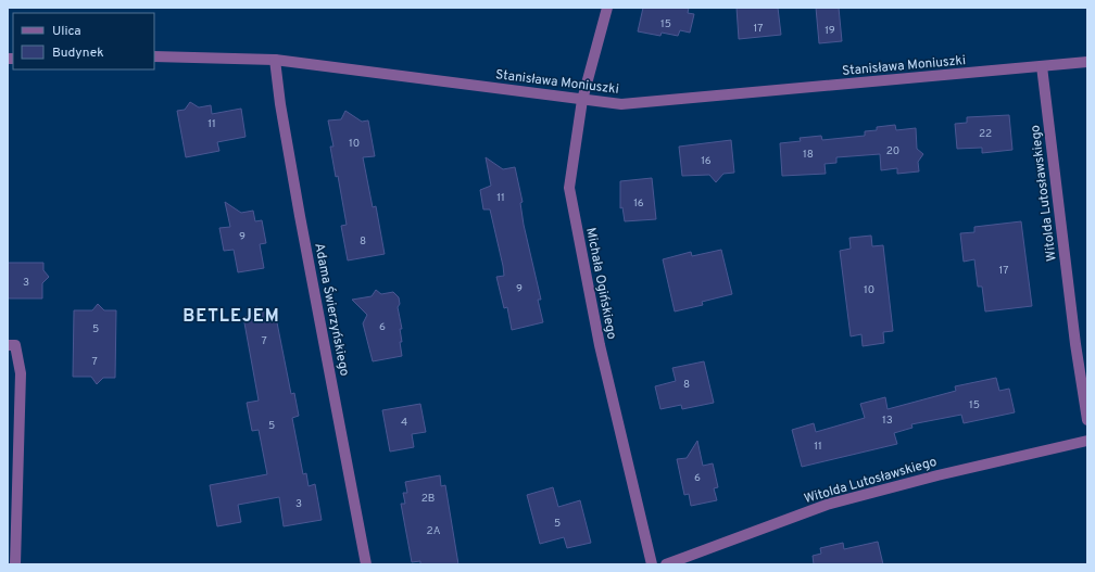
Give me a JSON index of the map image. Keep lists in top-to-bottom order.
{
  "streets": {
    "street": [
      "Stanisława Moniuszki",
      "Witolda Lutosławskiego",
      "Michała Ogińskiego",
      "Adama Świerzyńskiego"
    ]
  },
  "crossings": [
    ["Stanisława Moniuszki", "Witolda Lutosławskiego"],
    ["Stanisława Moniuszki", "Michała Ogińskiego"],
    ["Stanisława Moniuszki", "Adama Świerzyńskiego"]
  ],
  "districts": ["BETLEJEM"],
  "house_numbers": [
    "15",
    "17",
    "19",
    "11",
    "22",
    "10",
    "20",
    "18",
    "16",
    "11",
    "16",
    "9",
    "8",
    "17",
    "3",
    "9",
    "10",
    "6",
    "5",
    "7",
    "7",
    "8",
    "15",
    "13",
    "4",
    "5",
    "11",
    "6",
    "2B",
    "3",
    "5",
    "2A"
  ],
  "legend": ["Ulica", "Budynek"]
}
